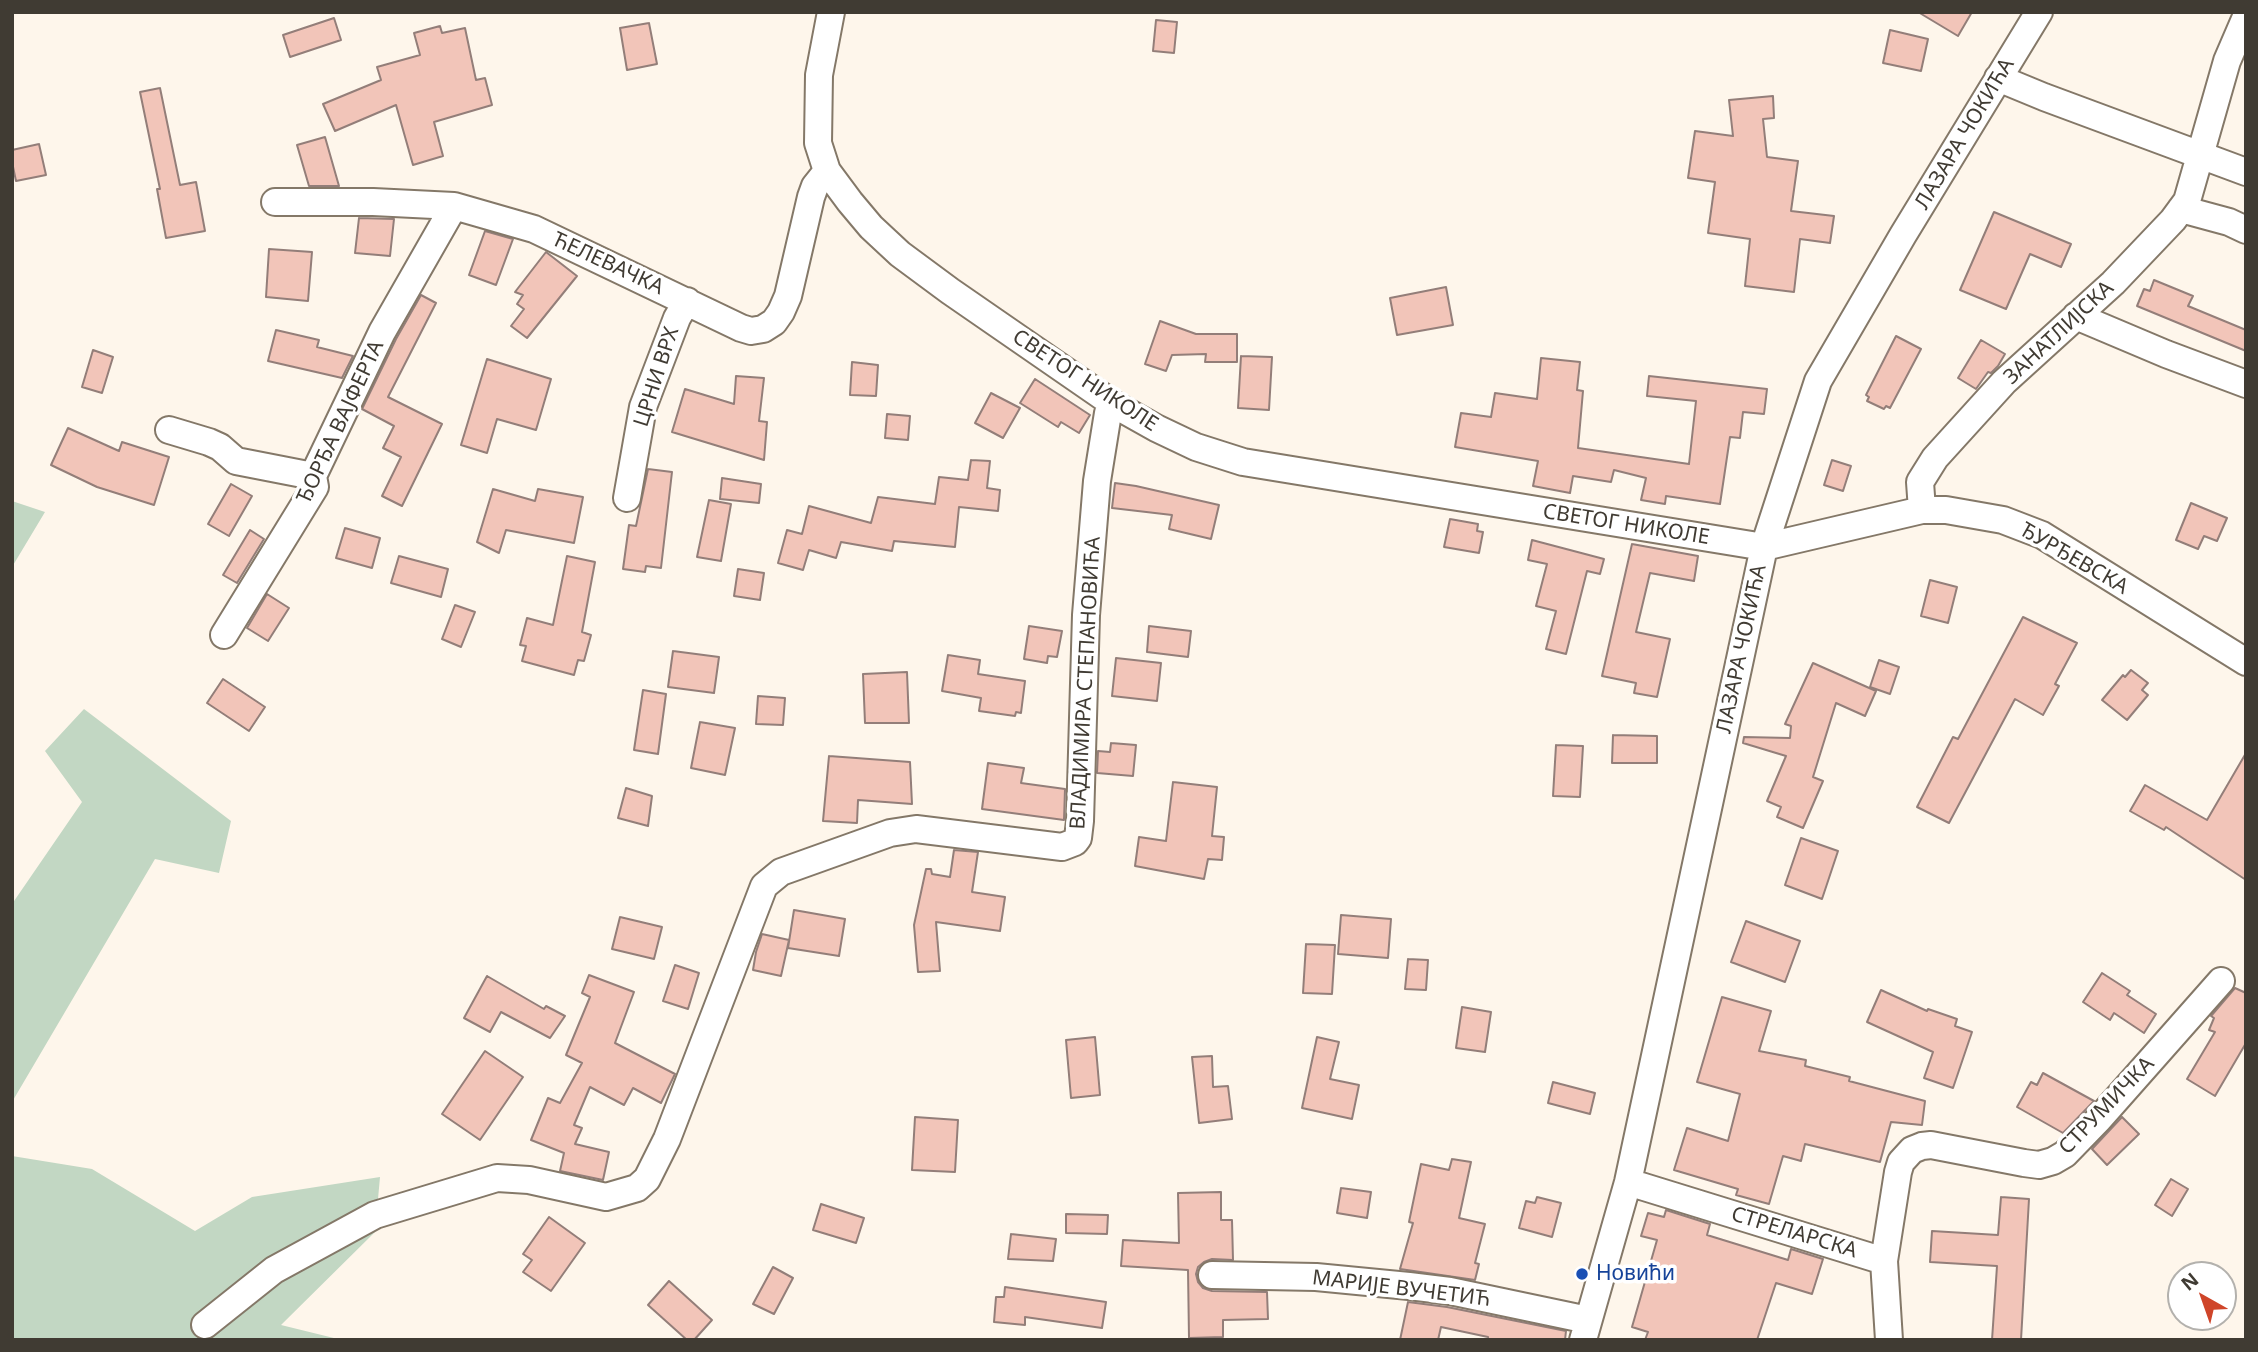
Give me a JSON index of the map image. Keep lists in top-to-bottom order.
{
  "streets": {
    "street": [
      "ЛАЗАРА ЧОКИЋА",
      "ЋЕЛЕВАЧКА",
      "ЗАНАТЛИЈСКА",
      "ЦРНИ ВРХ",
      "СВЕТОГ НИКОЛЕ",
      "ЂОРЂА ВАЈФЕРТА",
      "ЂУРЂЕВСКА",
      "ВЛАДИМИРА СТЕПАНОВИЋА",
      "СТРУМИЧКА",
      "СТРЕЛАРСКА",
      "МАРИЈЕ ВУЧЕТИЋ"
    ]
  },
  "crossings": [
    ["ЛАЗАРА ЧОКИЋА", "СВЕТОГ НИКОЛЕ"],
    ["ЛАЗАРА ЧОКИЋА", "ЂУРЂЕВСКА"],
    ["ЛАЗАРА ЧОКИЋА", "СТРЕЛАРСКА"],
    ["ЛАЗАРА ЧОКИЋА", "МАРИЈЕ ВУЧЕТИЋ"],
    ["ЋЕЛЕВАЧКА", "ЦРНИ ВРХ"],
    ["ЋЕЛЕВАЧКА", "СВЕТОГ НИКОЛЕ"],
    ["ЋЕЛЕВАЧКА", "ЂОРЂА ВАЈФЕРТА"],
    ["ЗАНАТЛИЈСКА", "ЂУРЂЕВСКА"],
    ["СВЕТОГ НИКОЛЕ", "ЂУРЂЕВСКА"],
    ["СВЕТОГ НИКОЛЕ", "ВЛАДИМИРА СТЕПАНОВИЋА"],
    ["СТРУМИЧКА", "СТРЕЛАРСКА"]
  ],
  "places": ["Новићи"],
  "north": "top left"
}
